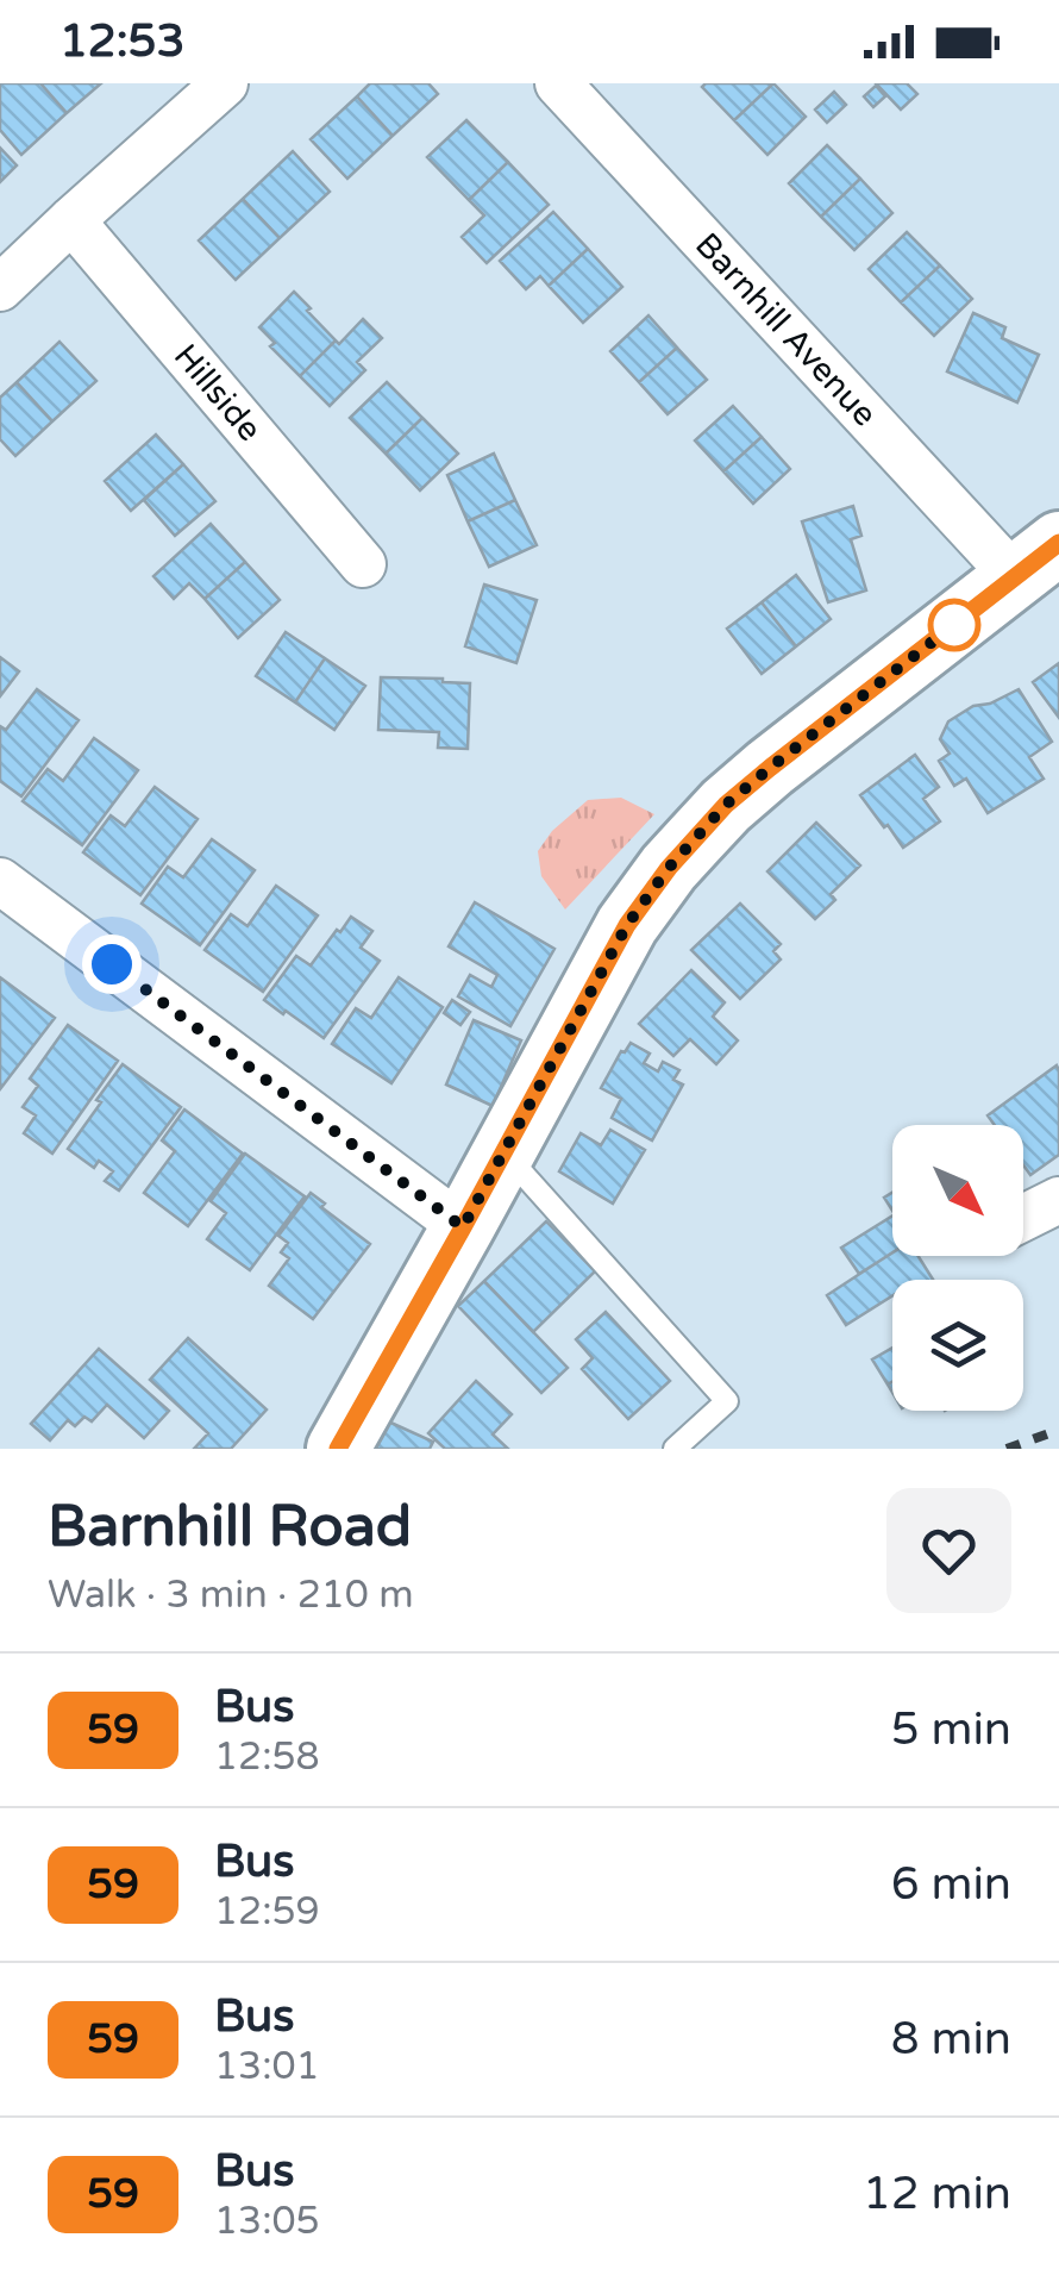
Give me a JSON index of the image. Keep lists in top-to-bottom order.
{
  "streets": {
    "street": ["Barnhill Avenue", "Hillside"]
  },
  "lines": ["bus line 59"],
  "north": "bottom right",
  "page": {
    "status": "12:53",
    "heading": ["Barnhill Road", "Walk · 3 min · 210 m"],
    "list": [
      {
        "mark": "59",
        "name": "Bus",
        "note": "12:58",
        "value": "5 min"
      },
      {
        "mark": "59",
        "name": "Bus",
        "note": "12:59",
        "value": "6 min"
      },
      {
        "mark": "59",
        "name": "Bus",
        "note": "13:01",
        "value": "8 min"
      },
      {
        "mark": "59",
        "name": "Bus",
        "note": "13:05",
        "value": "12 min"
      }
    ]
  }
}
